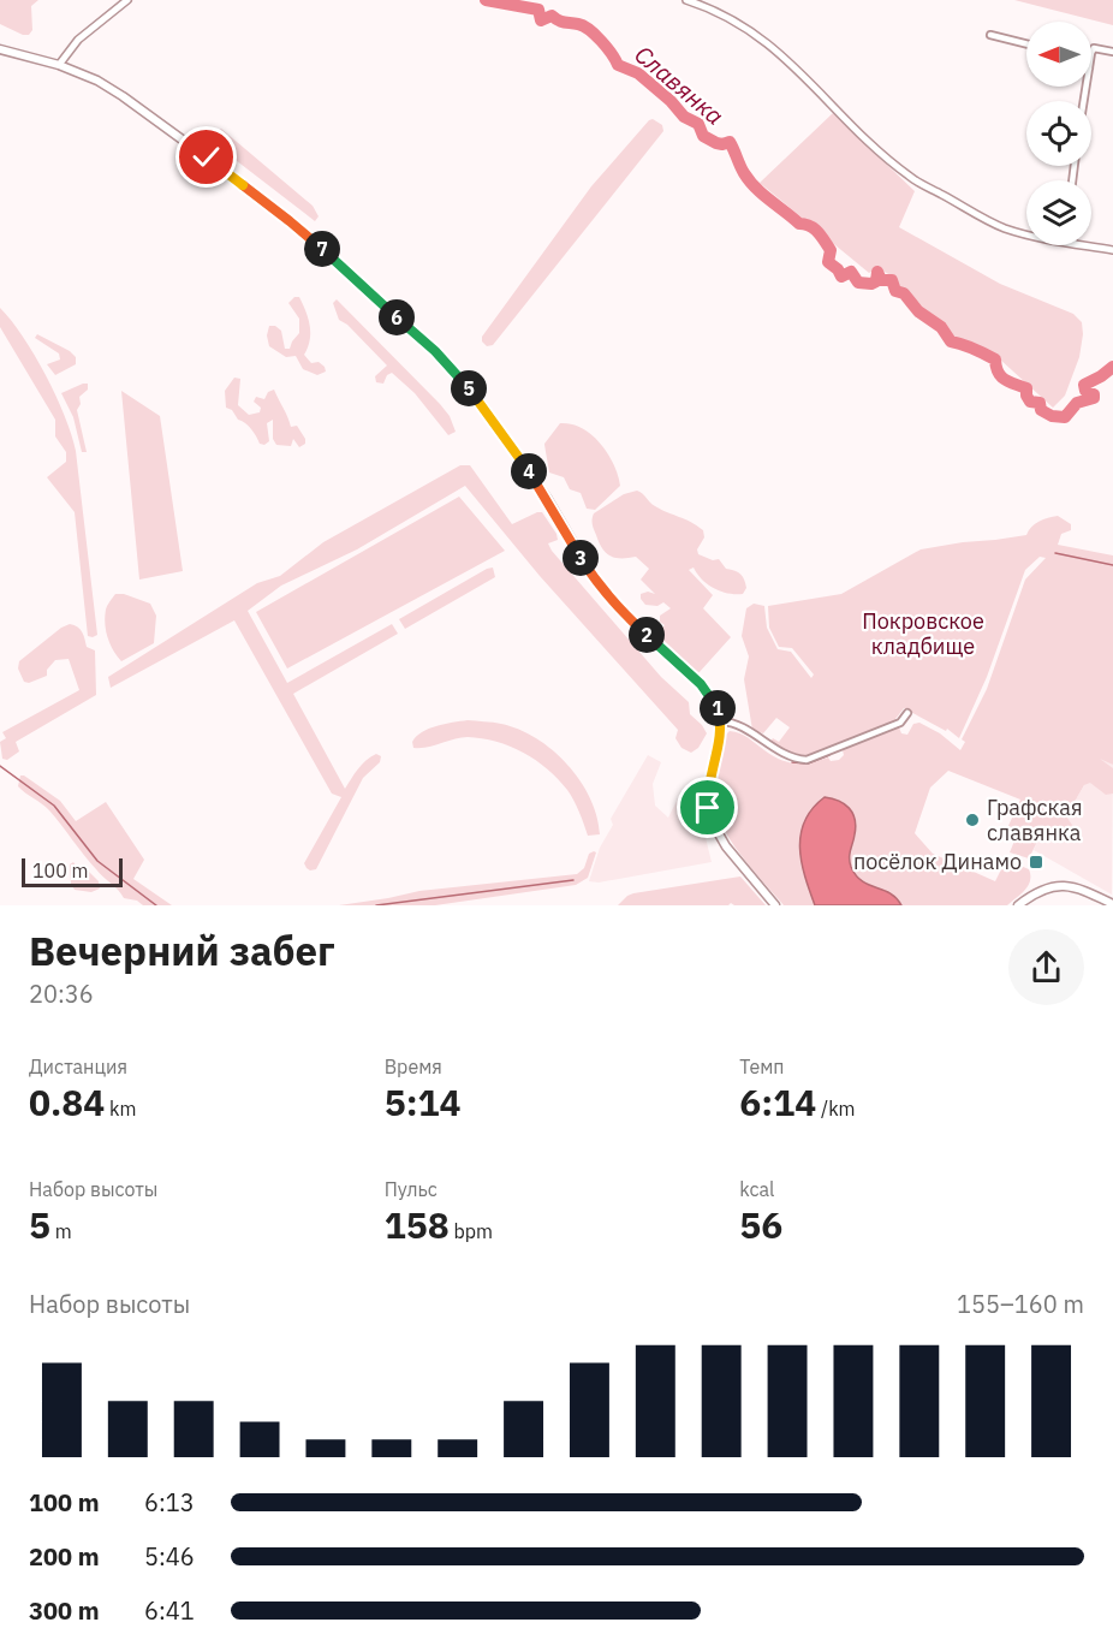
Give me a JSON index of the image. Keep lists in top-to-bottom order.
{
  "water": ["Славянка"],
  "parks": ["Покровское кладбище"],
  "places": {
    "other": ["Графская славянка"],
    "transit": ["посёлок Динамо"]
  },
  "scale_bar": "100 m",
  "north": "left",
  "page": {
    "pins": [
      "7",
      "6",
      "5",
      "4",
      "3",
      "2",
      "1"
    ],
    "scale": "100 m",
    "heading": ["Вечерний забег", "20:36"],
    "stats": [
      ["Дистанция", "0.84 km"],
      ["Время", "5:14"],
      ["Темп", "6:14 /km"],
      ["Набор высоты", "5 m"],
      ["Пульс", "158 bpm"],
      ["kcal", "56"]
    ],
    "chart": ["Набор высоты", "155–160 m"],
    "list": [
      {
        "name": "100 m",
        "note": "6:13"
      },
      {
        "name": "200 m",
        "note": "5:46"
      },
      {
        "name": "300 m",
        "note": "6:41"
      }
    ]
  }
}
